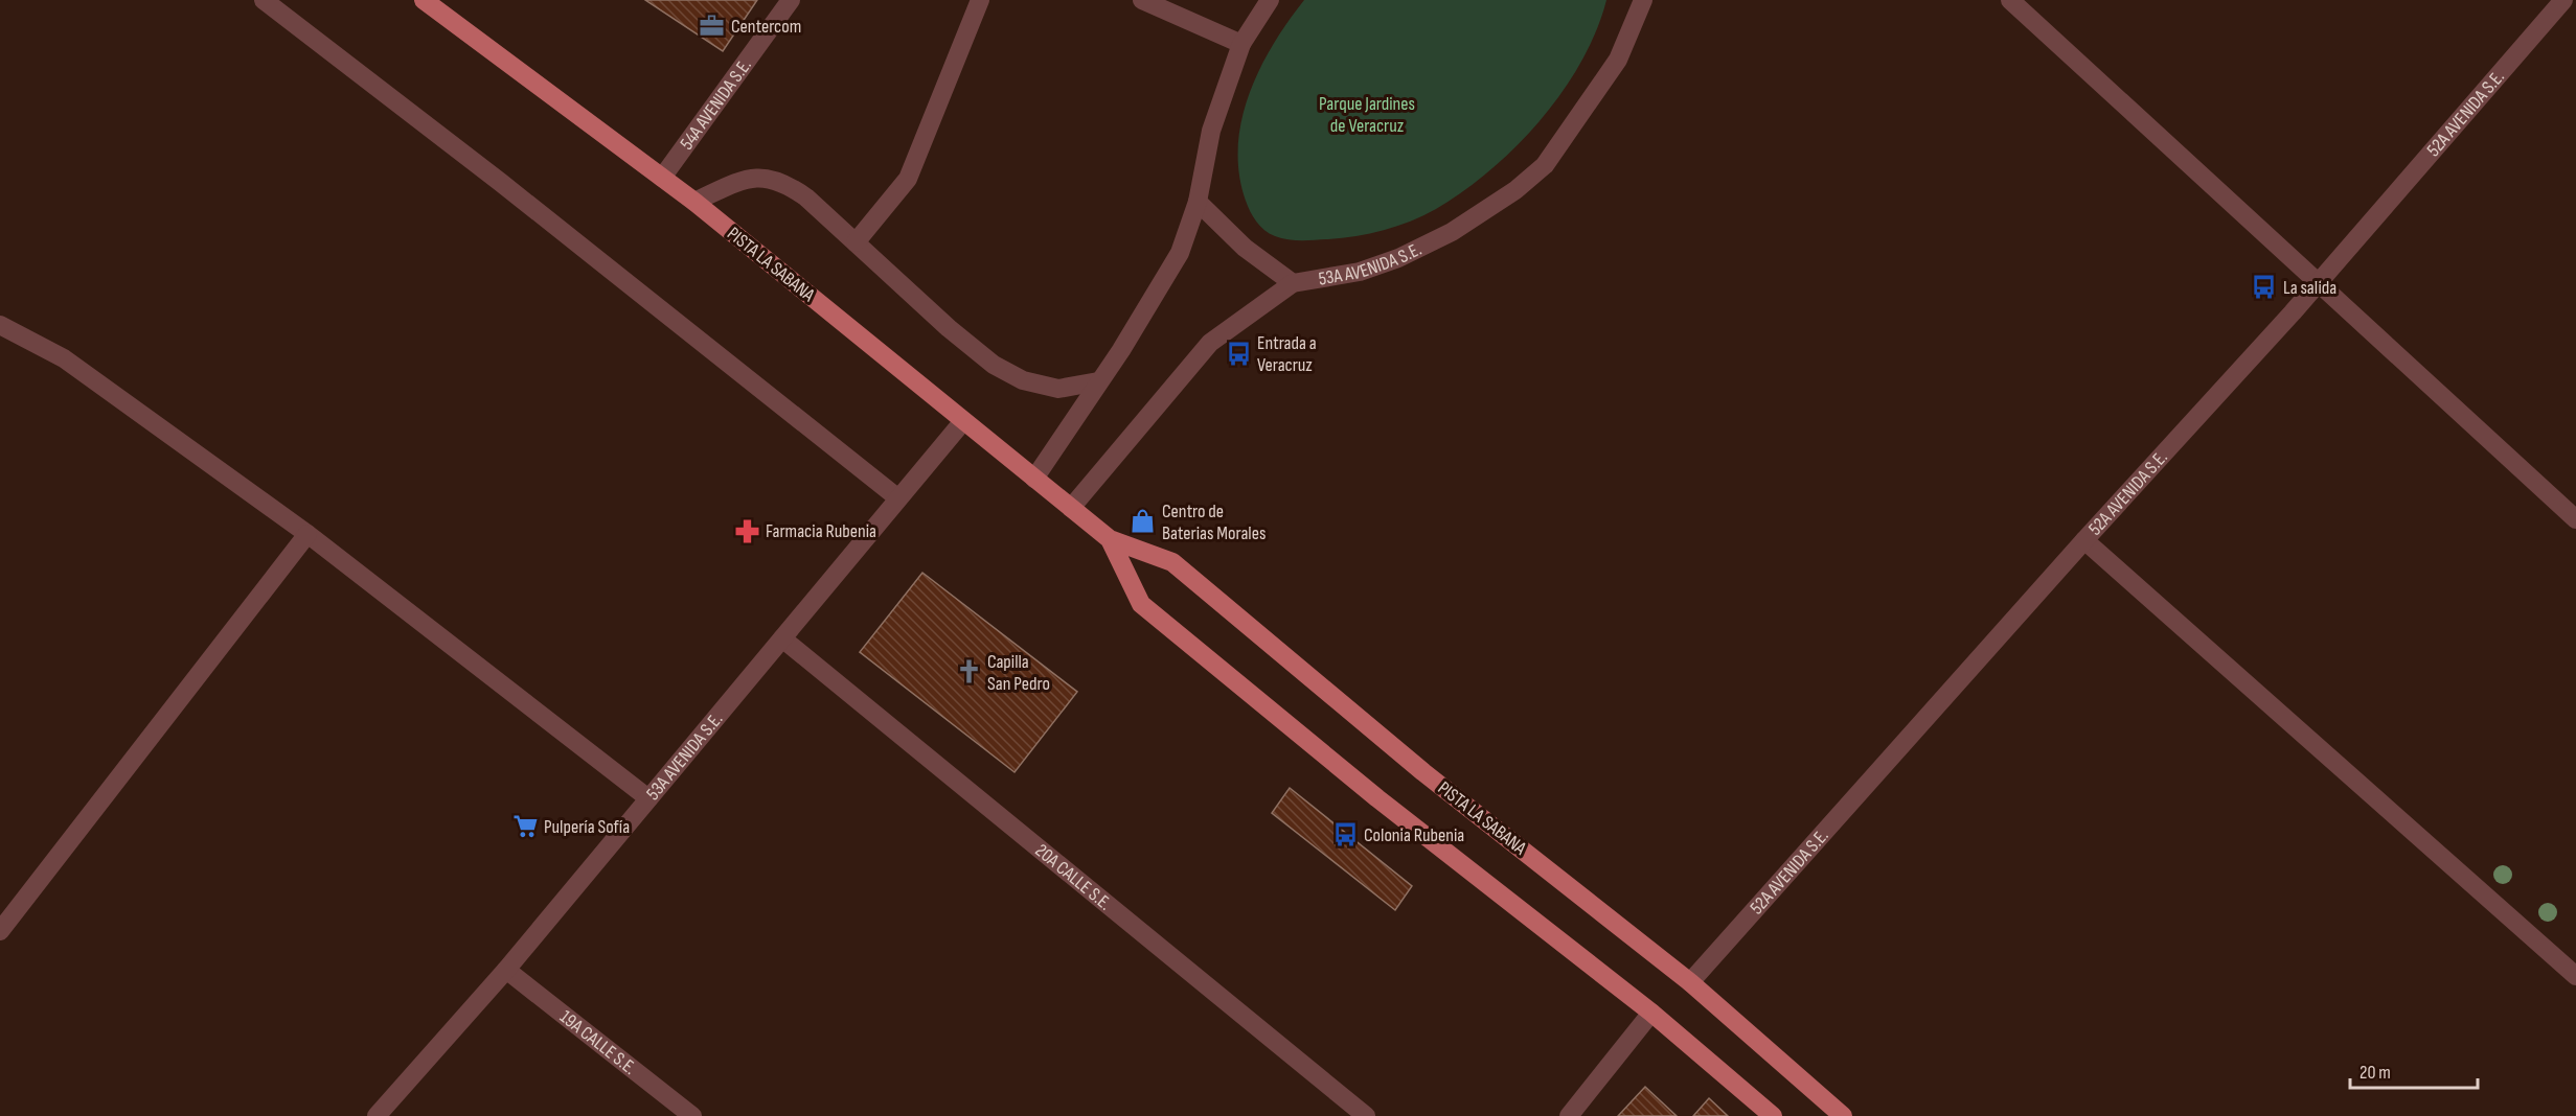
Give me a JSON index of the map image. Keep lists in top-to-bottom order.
{
  "streets": {
    "main road": ["PISTA LA SABANA"],
    "street": [
      "54A AVENIDA S.E.",
      "52A AVENIDA S.E.",
      "53A AVENIDA S.E.",
      "20A CALLE S.E.",
      "19A CALLE S.E."
    ]
  },
  "crossings": [
    ["54A AVENIDA S.E.", "PISTA LA SABANA"],
    ["52A AVENIDA S.E.", "PISTA LA SABANA"],
    ["53A AVENIDA S.E.", "PISTA LA SABANA"],
    ["53A AVENIDA S.E.", "20A CALLE S.E."],
    ["53A AVENIDA S.E.", "19A CALLE S.E."]
  ],
  "parks": ["Parque Jardines de Veracruz"],
  "places": {
    "office": ["Centercom"],
    "bus stop": ["La salida", "Entrada a Veracruz", "Colonia Rubenia"],
    "shop": ["Centro de Baterias Morales"],
    "pharmacy": ["Farmacia Rubenia"],
    "church": ["Capilla San Pedro"],
    "supermarket": ["Pulpería Sofía"]
  },
  "scale_bar": "20 m"
}
